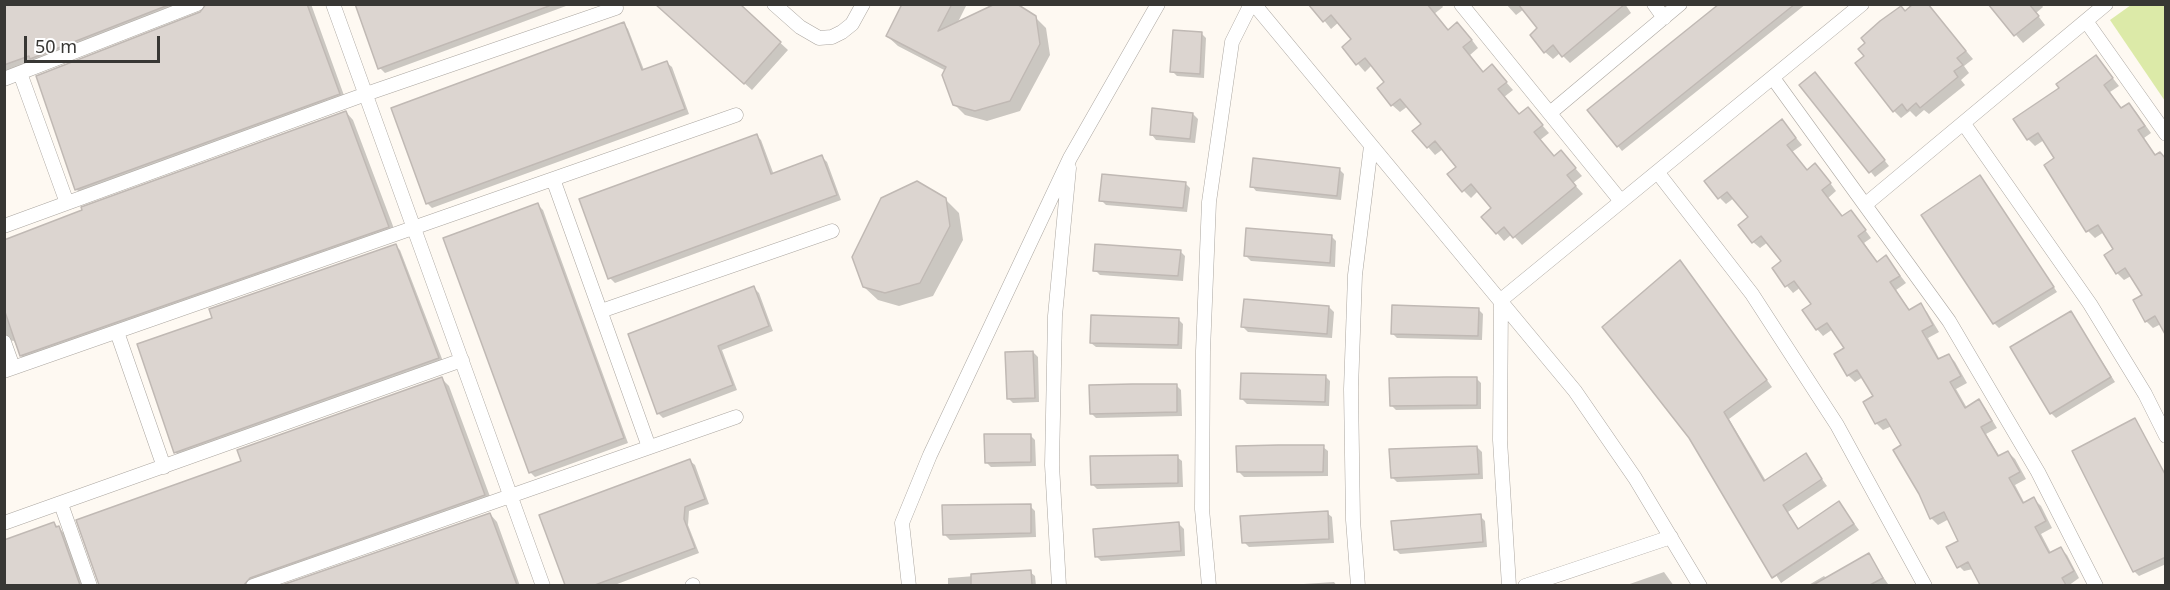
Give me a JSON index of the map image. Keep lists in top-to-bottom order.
{
  "scale_bar": "50 m"
}
